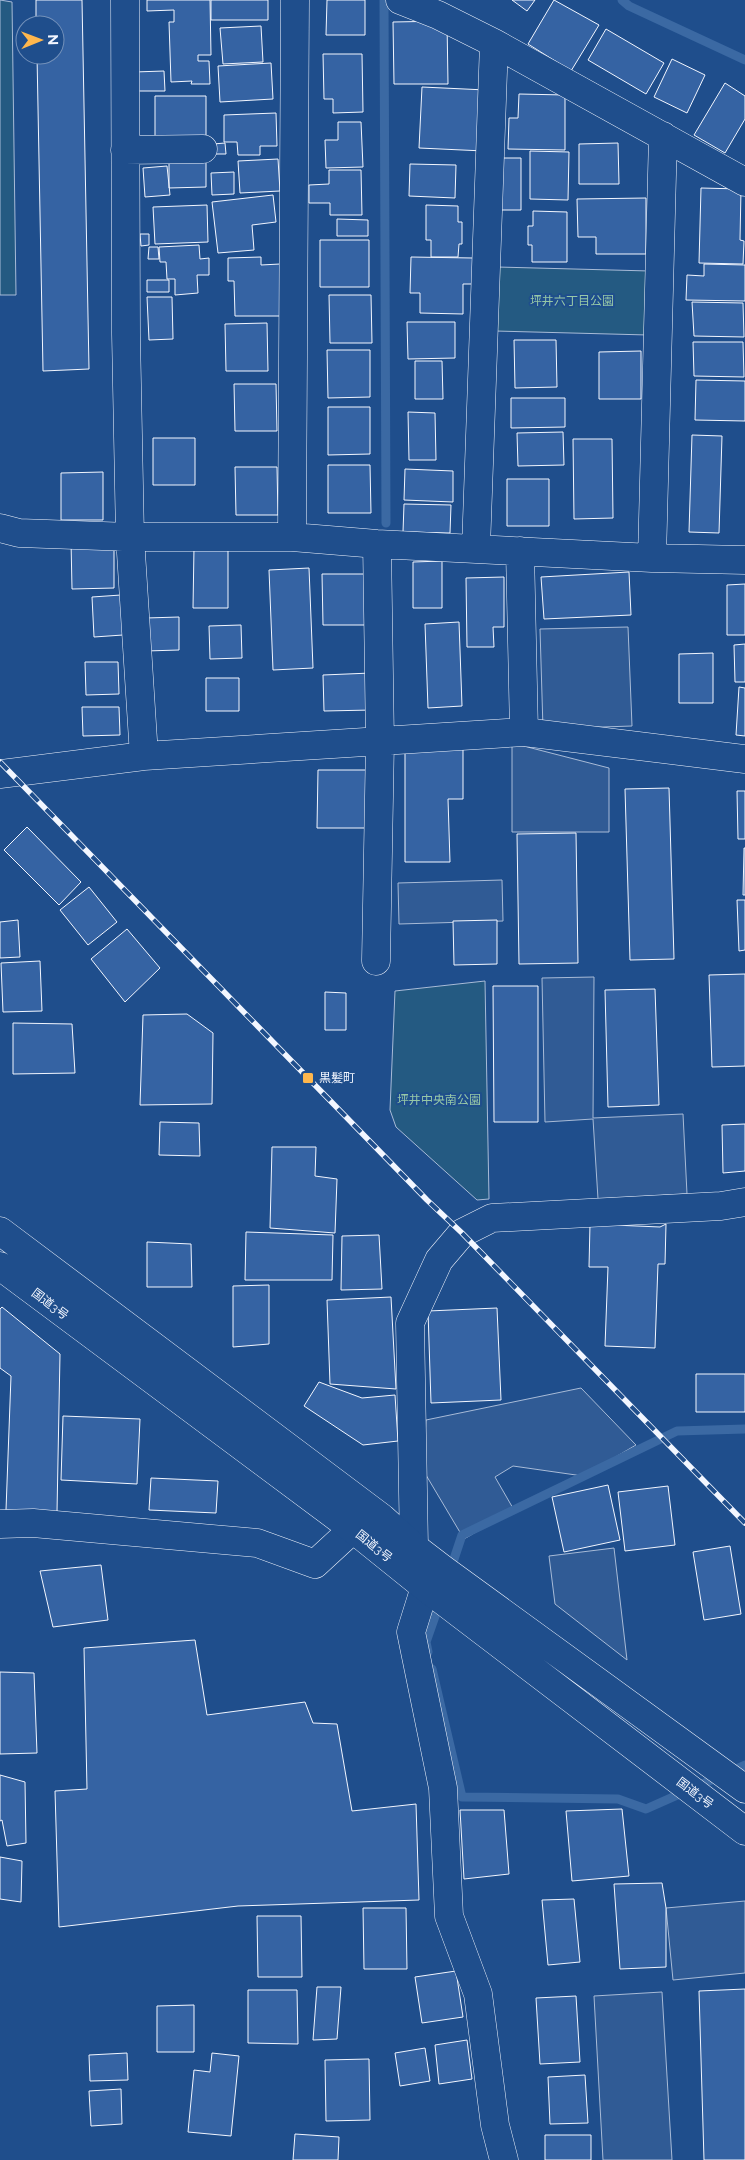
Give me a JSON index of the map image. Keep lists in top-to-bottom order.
{
  "streets": {
    "main road": ["国道3号"]
  },
  "parks": ["坪井六丁目公園", "坪井中央南公園"],
  "places": {
    "transit": ["黒髪町"]
  },
  "north": "right"
}
